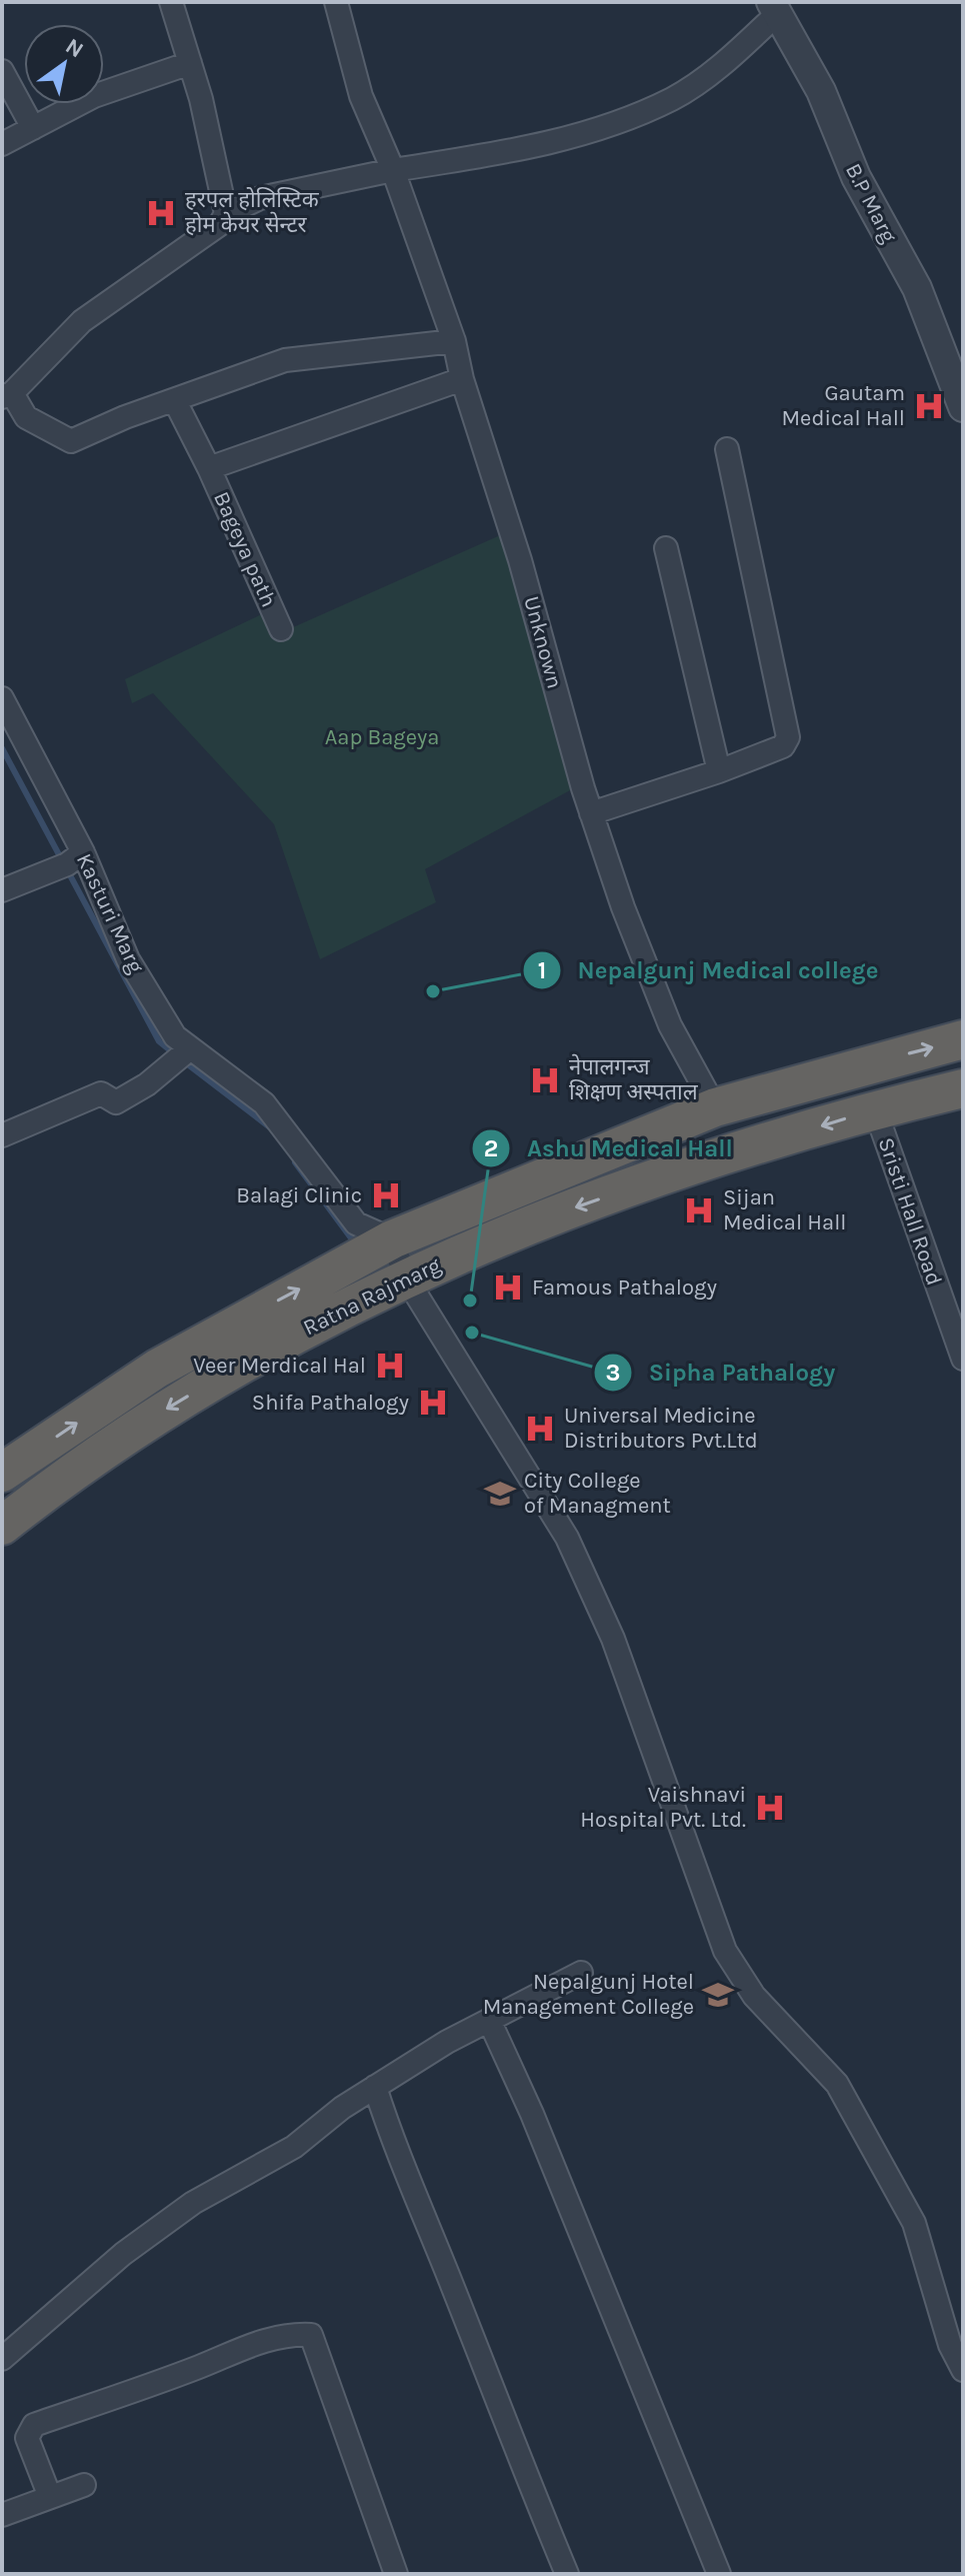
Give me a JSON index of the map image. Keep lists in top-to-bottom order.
{
  "streets": {
    "highway": ["Ratna Rajmarg"],
    "street": [
      "B.P Marg",
      "Bageya path",
      "Unknown",
      "Kasturi Marg",
      "Sristi Hall Road"
    ]
  },
  "crossings": [
    ["Unknown", "Ratna Rajmarg"],
    ["Kasturi Marg", "Ratna Rajmarg"],
    ["Sristi Hall Road", "Ratna Rajmarg"]
  ],
  "parks": ["Aap Bageya"],
  "places": {
    "hospital": [
      "हरपल होलिस्टिक होम केयर सेन्टर",
      "Gautam Medical Hall",
      "नेपालगन्ज शिक्षण अस्पताल",
      "Balagi Clinic",
      "Sijan Medical Hall",
      "Famous Pathalogy",
      "Veer Merdical Hal",
      "Shifa Pathalogy",
      "Universal Medicine Distributors Pvt.Ltd",
      "Vaishnavi Hospital Pvt. Ltd."
    ],
    "other": ["Nepalgunj Medical college", "Ashu Medical Hall", "Sipha Pathalogy"],
    "school or university": ["City College of Managment", "Nepalgunj Hotel Management College"]
  },
  "north": "top right"
}
